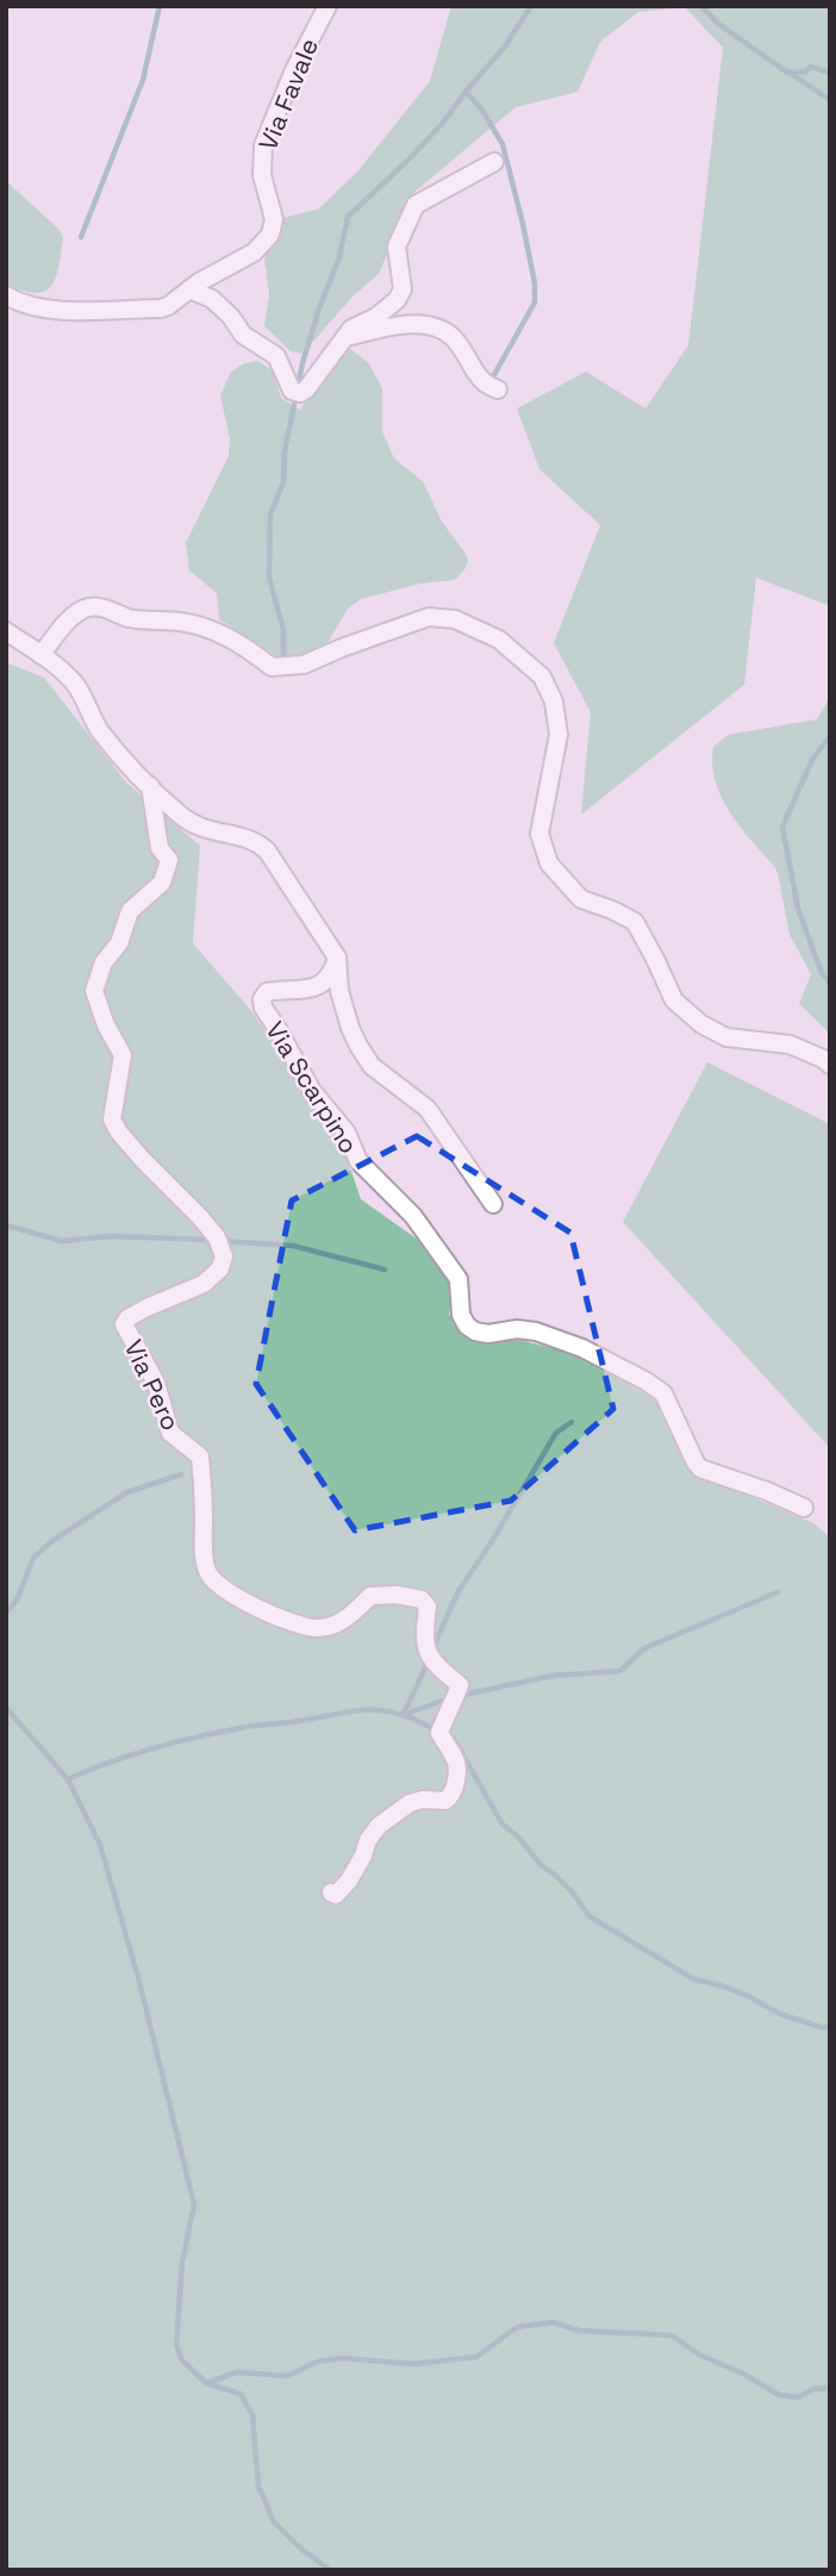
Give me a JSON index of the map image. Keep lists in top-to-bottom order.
{
  "streets": {
    "street": ["Via Favale", "Via Scarpino", "Via Pero"]
  }
}
